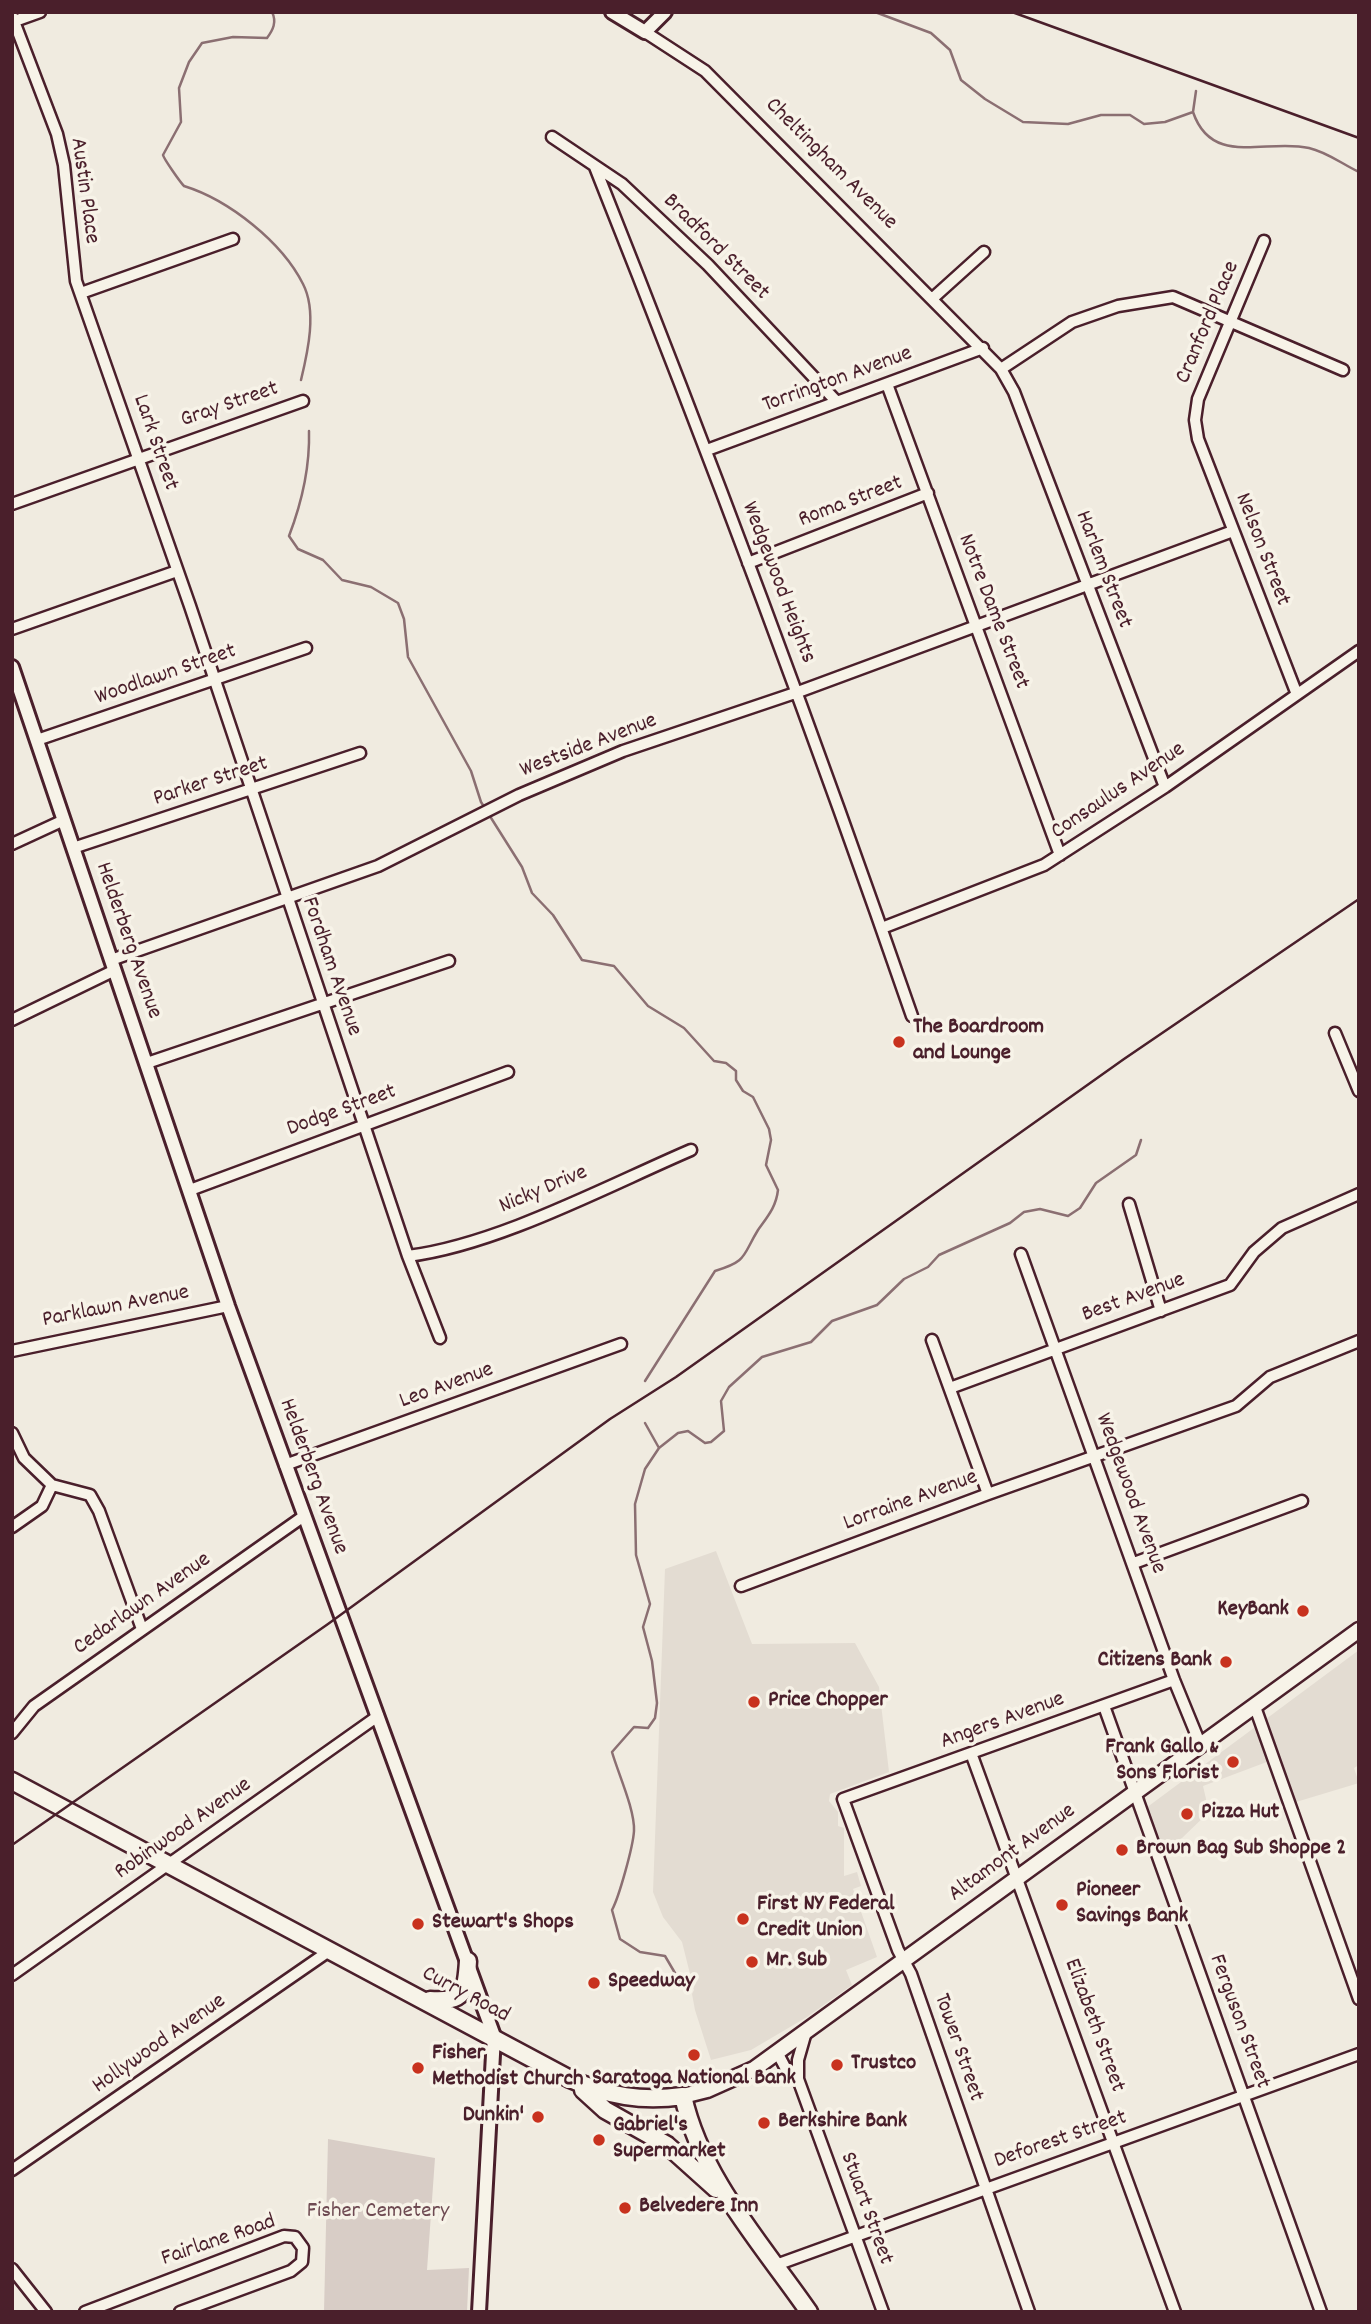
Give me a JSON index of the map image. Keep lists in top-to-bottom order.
{
  "streets": {
    "main road": ["Altamont Avenue", "Curry Road"],
    "street": [
      "Cheltingham Avenue",
      "Austin Place",
      "Bradford Street",
      "Cranford Place",
      "Torrington Avenue",
      "Gray Street",
      "Lark Street",
      "Roma Street",
      "Nelson Street",
      "Harlem Street",
      "Wedgewood Heights",
      "Notre Dame Street",
      "Woodlawn Street",
      "Westside Avenue",
      "Parker Street",
      "Consaulus Avenue",
      "Helderberg Avenue",
      "Fordham Avenue",
      "Dodge Street",
      "Nicky Drive",
      "Best Avenue",
      "Parklawn Avenue",
      "Leo Avenue",
      "Wedgewood Avenue",
      "Lorraine Avenue",
      "Cedarlawn Avenue",
      "Angers Avenue",
      "Robinwood Avenue",
      "Ferguson Street",
      "Elizabeth Street",
      "Hollywood Avenue",
      "Tower Street",
      "Deforest Street",
      "Stuart Street",
      "Fairlane Road"
    ]
  },
  "crossings": [
    ["Cheltingham Avenue", "Torrington Avenue"],
    ["Cheltingham Avenue", "Harlem Street"],
    ["Austin Place", "Lark Street"],
    ["Bradford Street", "Torrington Avenue"],
    ["Bradford Street", "Wedgewood Heights"],
    ["Cranford Place", "Nelson Street"],
    ["Torrington Avenue", "Wedgewood Heights"],
    ["Torrington Avenue", "Notre Dame Street"],
    ["Gray Street", "Lark Street"],
    ["Lark Street", "Fordham Avenue"],
    ["Roma Street", "Wedgewood Heights"],
    ["Roma Street", "Notre Dame Street"],
    ["Nelson Street", "Westside Avenue"],
    ["Nelson Street", "Consaulus Avenue"],
    ["Harlem Street", "Westside Avenue"],
    ["Harlem Street", "Consaulus Avenue"],
    ["Wedgewood Heights", "Westside Avenue"],
    ["Wedgewood Heights", "Consaulus Avenue"],
    ["Notre Dame Street", "Westside Avenue"],
    ["Notre Dame Street", "Consaulus Avenue"],
    ["Woodlawn Street", "Helderberg Avenue"],
    ["Woodlawn Street", "Fordham Avenue"],
    ["Westside Avenue", "Helderberg Avenue"],
    ["Westside Avenue", "Fordham Avenue"],
    ["Parker Street", "Helderberg Avenue"],
    ["Parker Street", "Fordham Avenue"],
    ["Helderberg Avenue", "Dodge Street"],
    ["Helderberg Avenue", "Parklawn Avenue"],
    ["Helderberg Avenue", "Leo Avenue"],
    ["Helderberg Avenue", "Cedarlawn Avenue"],
    ["Helderberg Avenue", "Robinwood Avenue"],
    ["Helderberg Avenue", "Curry Road"],
    ["Fordham Avenue", "Dodge Street"],
    ["Fordham Avenue", "Nicky Drive"],
    ["Best Avenue", "Wedgewood Avenue"],
    ["Wedgewood Avenue", "Lorraine Avenue"],
    ["Wedgewood Avenue", "Angers Avenue"],
    ["Wedgewood Avenue", "Altamont Avenue"],
    ["Angers Avenue", "Ferguson Street"],
    ["Angers Avenue", "Elizabeth Street"],
    ["Angers Avenue", "Tower Street"],
    ["Robinwood Avenue", "Curry Road"],
    ["Altamont Avenue", "Curry Road"],
    ["Altamont Avenue", "Ferguson Street"],
    ["Altamont Avenue", "Elizabeth Street"],
    ["Altamont Avenue", "Tower Street"],
    ["Altamont Avenue", "Stuart Street"],
    ["Curry Road", "Hollywood Avenue"],
    ["Ferguson Street", "Deforest Street"],
    ["Elizabeth Street", "Deforest Street"],
    ["Tower Street", "Deforest Street"],
    ["Deforest Street", "Stuart Street"]
  ],
  "parks": ["Fisher Cemetery"],
  "places": [
    "The Boardroom and Lounge",
    "KeyBank",
    "Citizens Bank",
    "Price Chopper",
    "Frank Gallo & Sons Florist",
    "Pizza Hut",
    "Brown Bag Sub Shoppe 2",
    "Pioneer Savings Bank",
    "First NY Federal Credit Union",
    "Stewart's Shops",
    "Mr. Sub",
    "Speedway",
    "Saratoga National Bank",
    "Trustco",
    "Fisher Methodist Church",
    "Dunkin'",
    "Berkshire Bank",
    "Gabriel's Supermarket",
    "Belvedere Inn"
  ]
}
